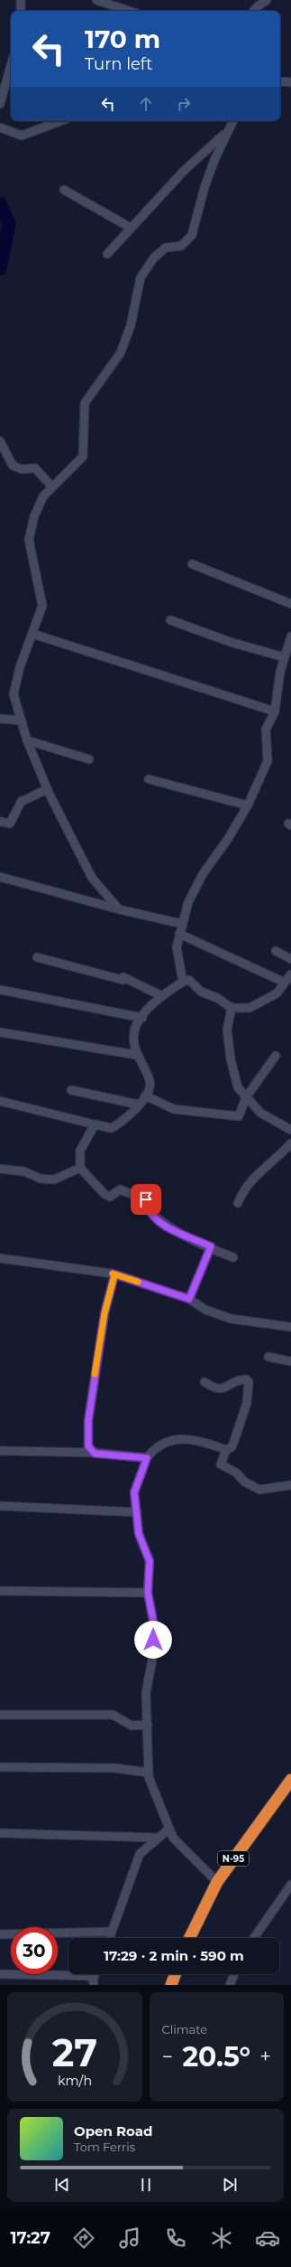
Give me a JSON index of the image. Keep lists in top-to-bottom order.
{
  "streets": {
    "highway": ["N-95"]
  },
  "page": {
    "turn": ["170 m", "Turn left"],
    "limit": "30",
    "trip": "17:29 · 2 min · 590 m",
    "tile": "Climate",
    "heat": ["−", "20.5°", "+"],
    "song": ["Open Road", "Tom Ferris"],
    "tabs": "17:27",
    "gauge": ["27", "km/h"]
  }
}
